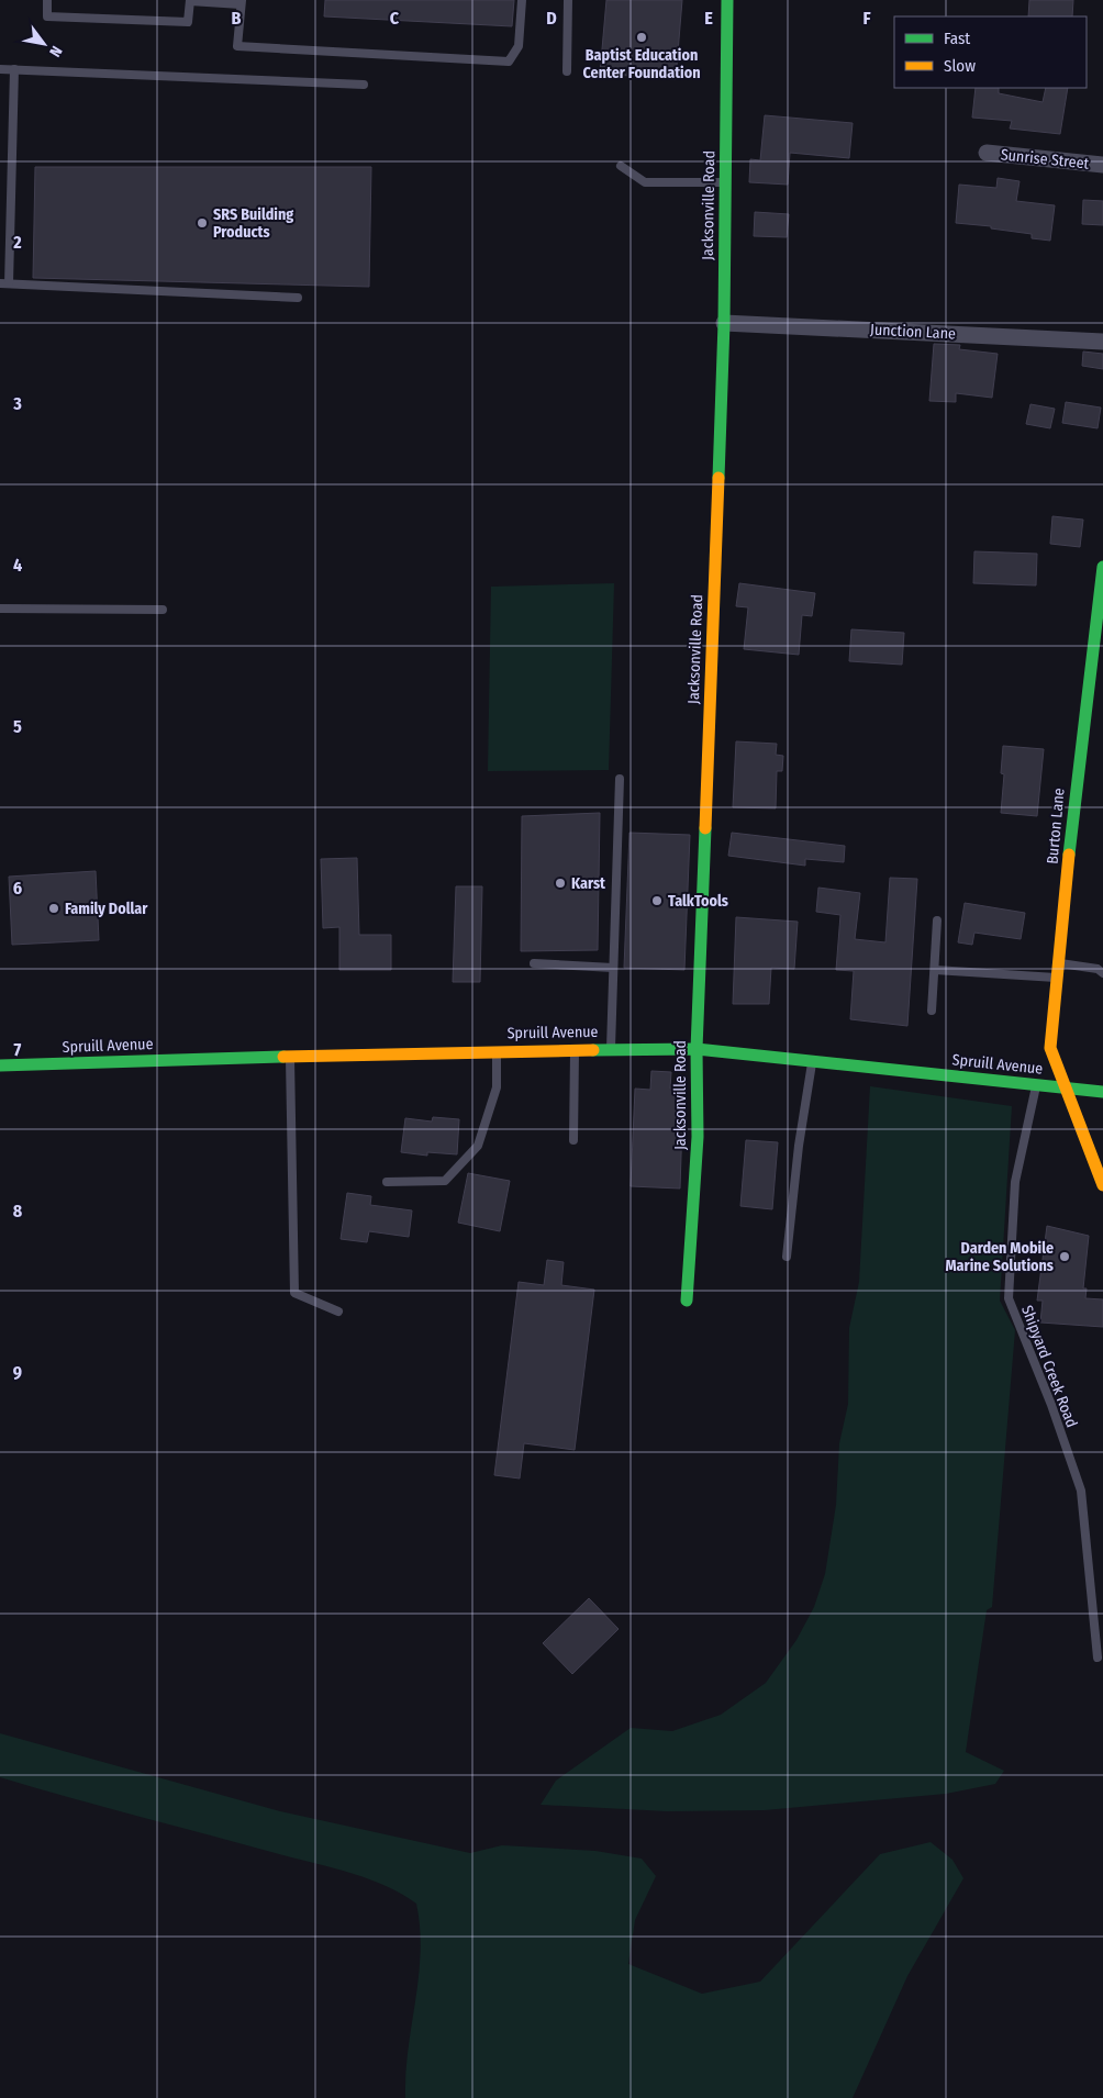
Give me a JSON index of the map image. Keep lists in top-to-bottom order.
{
  "streets": {
    "street": [
      "Sunrise Street",
      "Jacksonville Road",
      "Junction Lane",
      "Burton Lane",
      "Spruill Avenue"
    ],
    "lane": ["Shipyard Creek Road"]
  },
  "crossings": [
    ["Jacksonville Road", "Junction Lane"],
    ["Jacksonville Road", "Spruill Avenue"],
    ["Burton Lane", "Spruill Avenue"],
    ["Spruill Avenue", "Shipyard Creek Road"]
  ],
  "places": [
    "Baptist Education Center Foundation",
    "SRS Building Products",
    "Karst",
    "TalkTools",
    "Family Dollar",
    "Darden Mobile Marine Solutions"
  ],
  "legend": ["Fast", "Slow"],
  "north": "bottom right",
  "grid": {
    "columns": [
      "B",
      "C",
      "D",
      "E",
      "F"
    ],
    "rows": [
      "2",
      "3",
      "4",
      "5",
      "6",
      "7",
      "8",
      "9"
    ]
  }
}
